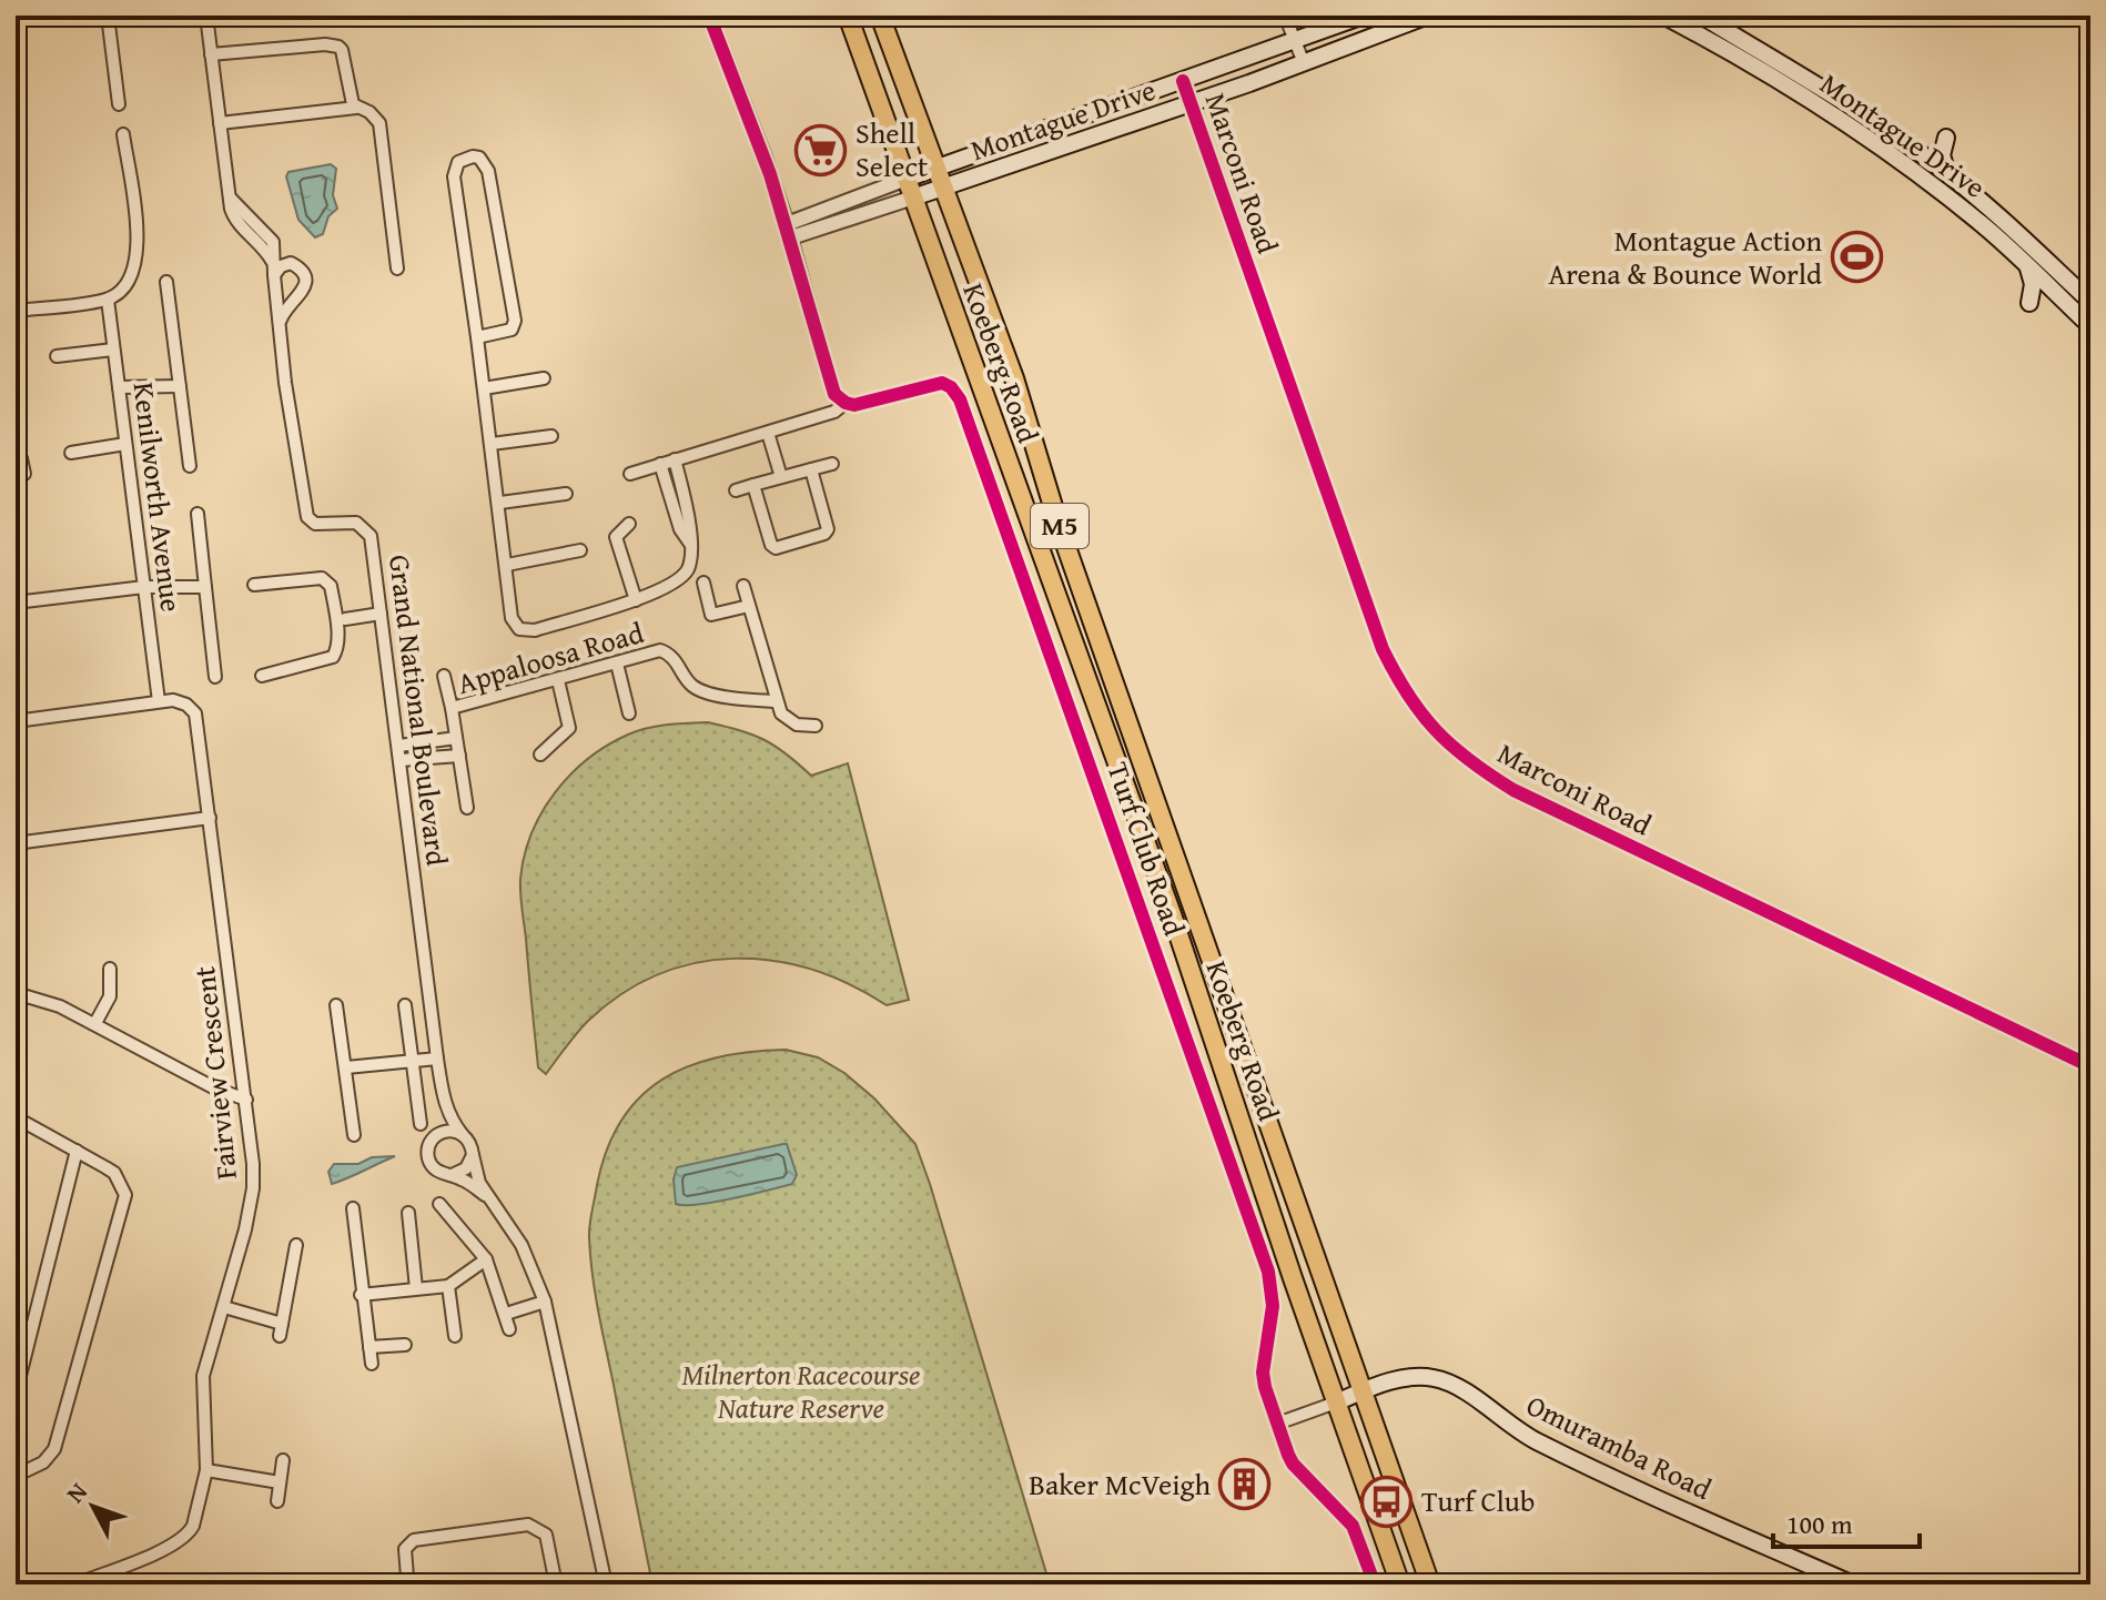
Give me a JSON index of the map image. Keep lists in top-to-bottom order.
{
  "streets": {
    "main road": [
      "Montague Drive",
      "Koeberg Road",
      "M5",
      "Omuramba Road"
    ],
    "street": [
      "Marconi Road",
      "Kenilworth Avenue",
      "Appaloosa Road",
      "Grand National Boulevard",
      "Turf Club Road",
      "Fairview Crescent"
    ]
  },
  "crossings": [
    ["Montague Drive", "Marconi Road"],
    ["Montague Drive", "Koeberg Road"],
    ["Koeberg Road", "Omuramba Road"],
    ["Kenilworth Avenue", "Fairview Crescent"],
    ["Appaloosa Road", "Grand National Boulevard"]
  ],
  "parks": ["Milnerton Racecourse Nature Reserve"],
  "places": {
    "supermarket": ["Shell Select"],
    "sports": ["Montague Action Arena & Bounce World"],
    "building": ["Baker McVeigh"],
    "bus stop": ["Turf Club"]
  },
  "scale_bar": "100 m",
  "north": "top left"
}
